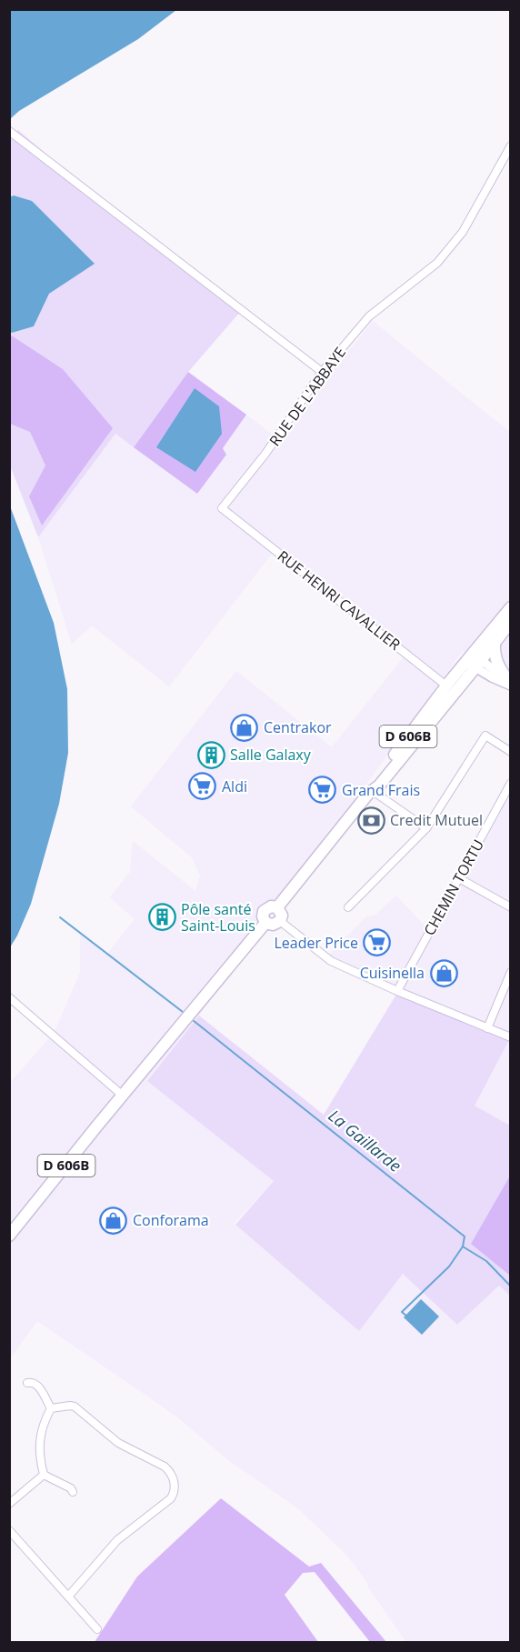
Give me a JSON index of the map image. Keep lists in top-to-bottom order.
{
  "streets": {
    "main road": ["D 606B"],
    "street": ["RUE DE L'ABBAYE", "RUE HENRI CAVALLIER", "CHEMIN TORTU"]
  },
  "crossings": [
    ["RUE DE L'ABBAYE", "RUE HENRI CAVALLIER"],
    ["RUE HENRI CAVALLIER", "D 606B"]
  ],
  "water": ["La Gaillarde"],
  "places": {
    "shop": ["Centrakor", "Cuisinella", "Conforama"],
    "building": ["Salle Galaxy", "Pôle santé Saint-Louis"],
    "supermarket": ["Aldi", "Grand Frais", "Leader Price"],
    "bank": ["Credit Mutuel"]
  }
}
